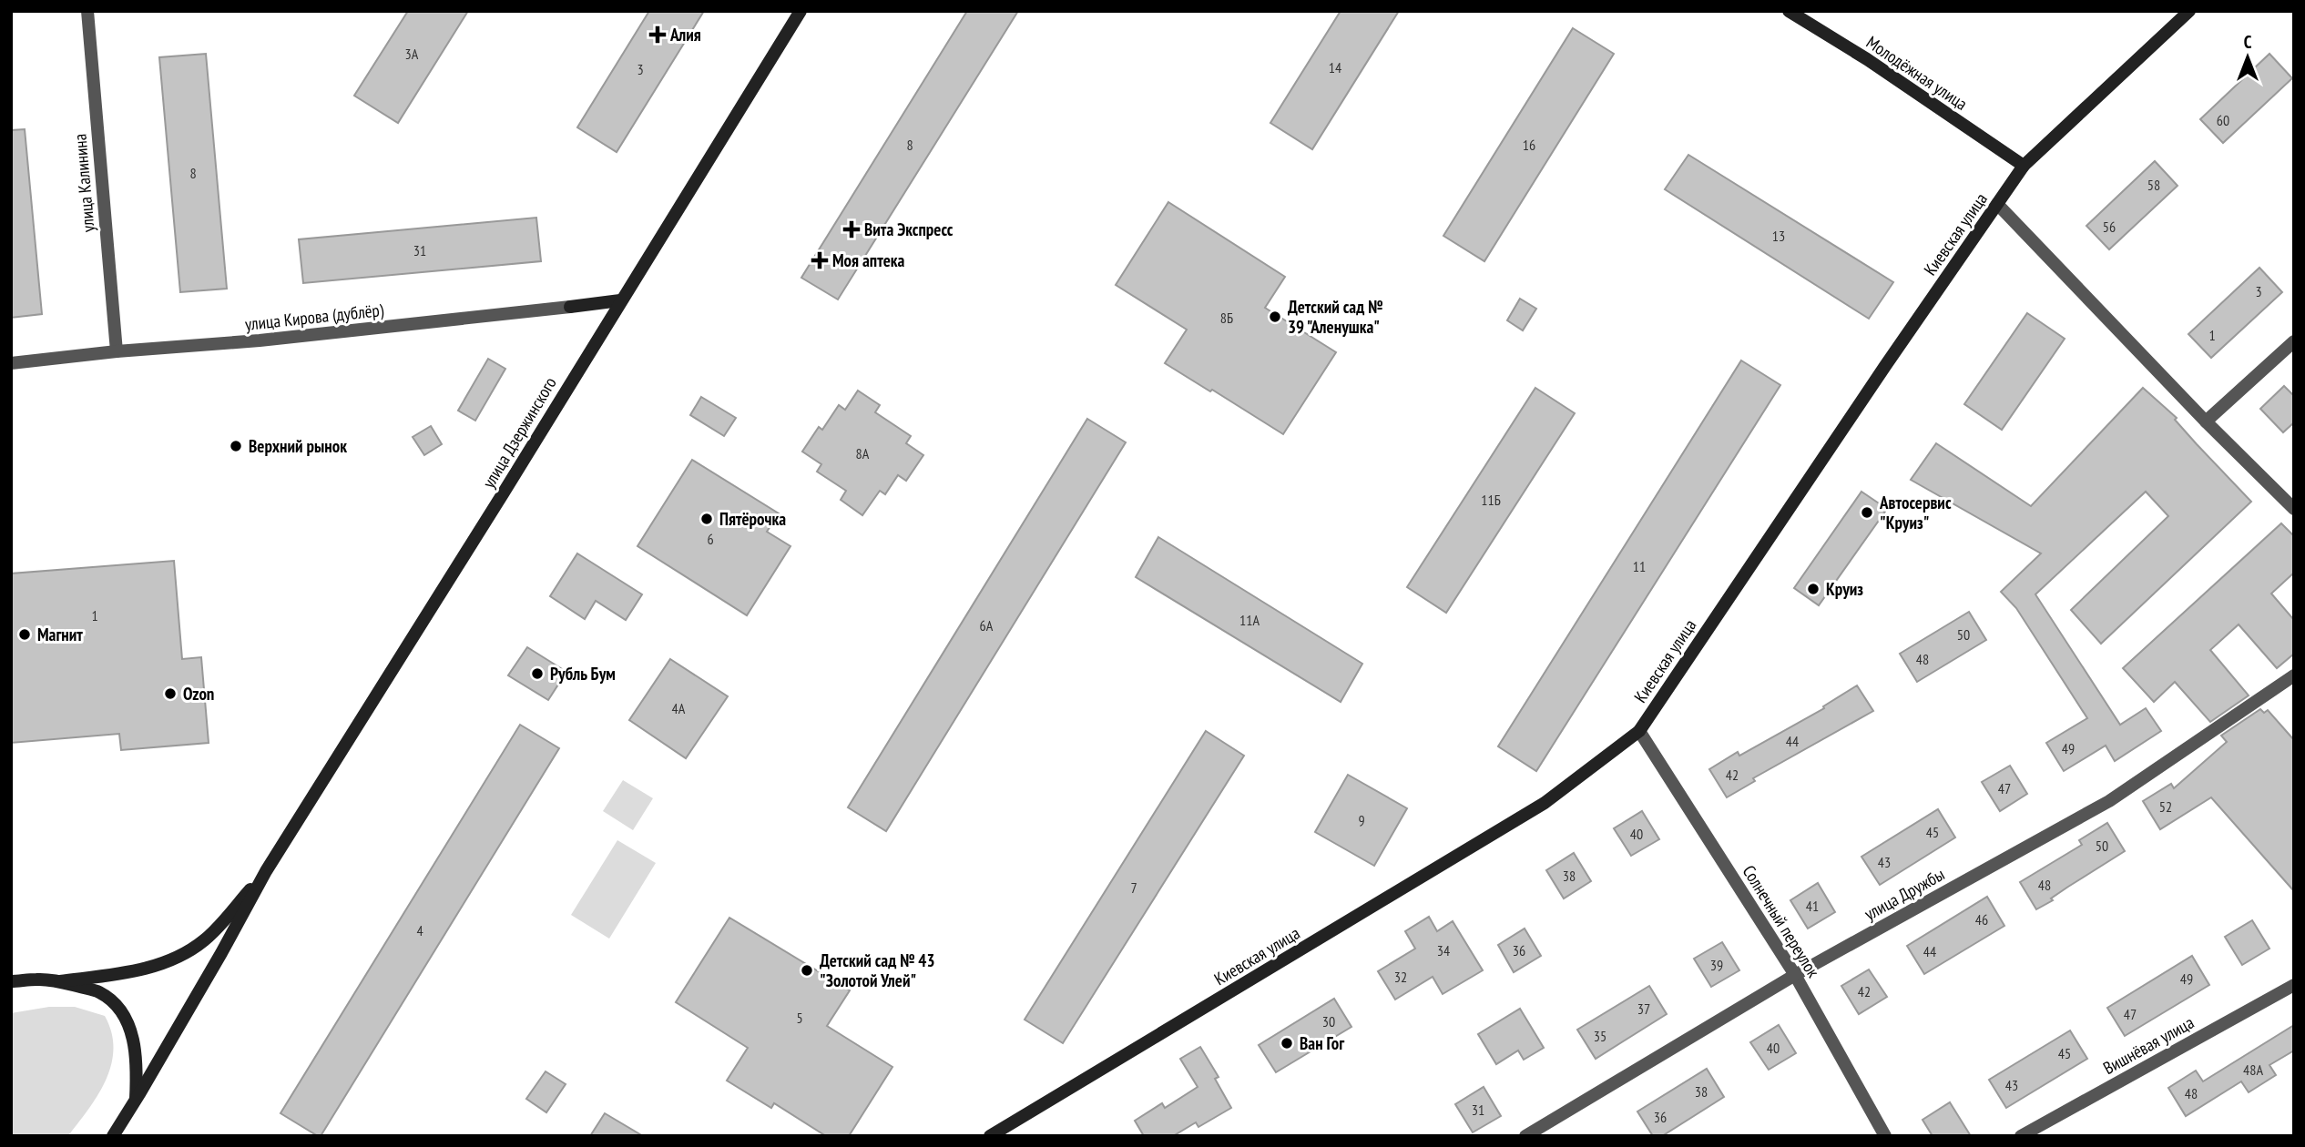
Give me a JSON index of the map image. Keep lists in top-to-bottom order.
{
  "streets": {
    "main road": [
      "Молодёжная улица",
      "Киевская улица",
      "улица Кирова (дублёр)",
      "улица Дзержинского"
    ],
    "street": [
      "улица Калинина",
      "улица Дружбы",
      "Солнечный переулок",
      "Вишнёвая улица"
    ]
  },
  "crossings": [
    ["Молодёжная улица", "Киевская улица"],
    ["улица Калинина", "улица Кирова (дублёр)"],
    ["Киевская улица", "Солнечный переулок"],
    ["улица Кирова (дублёр)", "улица Дзержинского"],
    ["улица Дружбы", "Солнечный переулок"]
  ],
  "places": {
    "health": ["Алия", "Вита Экспресс", "Моя аптека"],
    "other": [
      "Детский сад № 39 \"Аленушка\"",
      "Верхний рынок",
      "Автосервис \"Круиз\"",
      "Пятёрочка",
      "Круиз",
      "Магнит",
      "Рубль Бум",
      "Ozon",
      "Детский сад № 43 \"Золотой Улей\"",
      "Ван Гог"
    ]
  },
  "house_numbers": [
    "3А",
    "14",
    "3",
    "60",
    "8",
    "16",
    "8",
    "58",
    "56",
    "13",
    "31",
    "3",
    "8Б",
    "1",
    "8А",
    "11Б",
    "6",
    "11",
    "1",
    "11А",
    "6А",
    "50",
    "48",
    "4А",
    "44",
    "49",
    "42",
    "47",
    "52",
    "9",
    "45",
    "40",
    "50",
    "43",
    "38",
    "48",
    "7",
    "41",
    "46",
    "4",
    "34",
    "36",
    "44",
    "39",
    "32",
    "49",
    "42",
    "37",
    "47",
    "5",
    "30",
    "35",
    "40",
    "45",
    "48А",
    "43",
    "38",
    "48",
    "31",
    "36"
  ],
  "north": "top"
}
